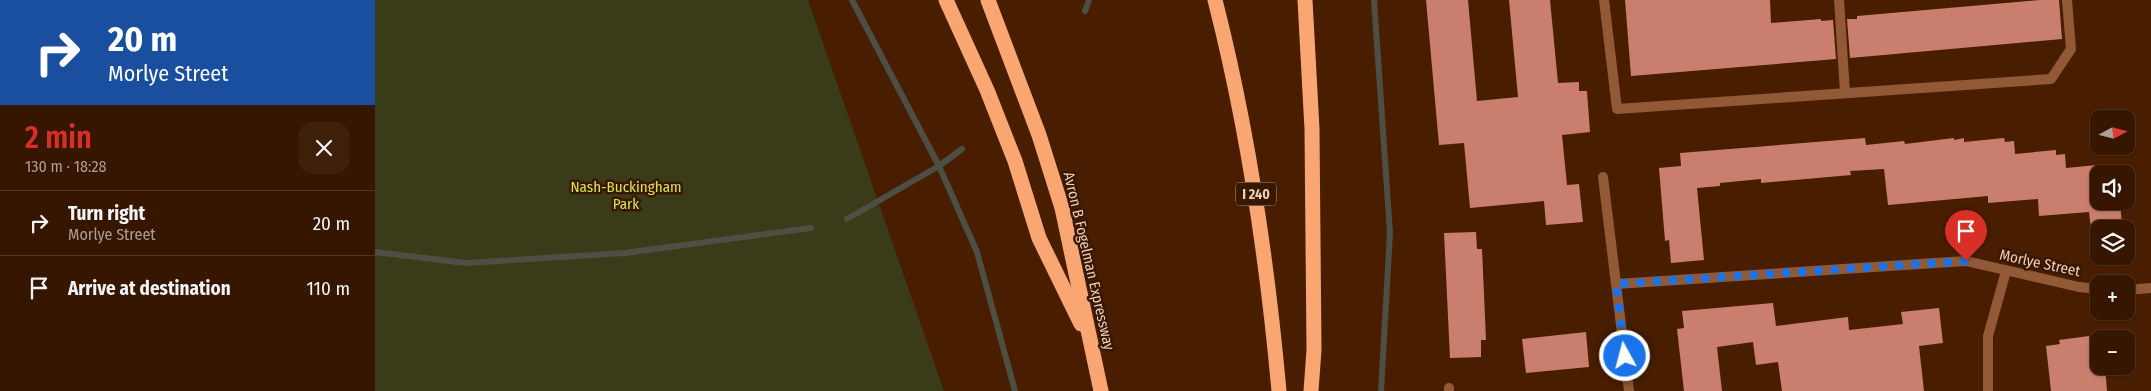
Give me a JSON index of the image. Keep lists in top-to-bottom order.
{
  "streets": {
    "highway": ["I 240", "Avron B Fogelman Expressway"],
    "street": ["Morlye Street"]
  },
  "parks": ["Nash-Buckingham Park"],
  "north": "right",
  "page": {
    "turn": ["20 m", "Morlye Street"],
    "heading": ["2 min", "130 m · 18:28"],
    "map_buttons": ["+", "−"],
    "list": [
      {
        "name": "Turn right",
        "note": "Morlye Street",
        "value": "20 m"
      },
      {
        "name": "Arrive at destination",
        "value": "110 m"
      }
    ]
  }
}
